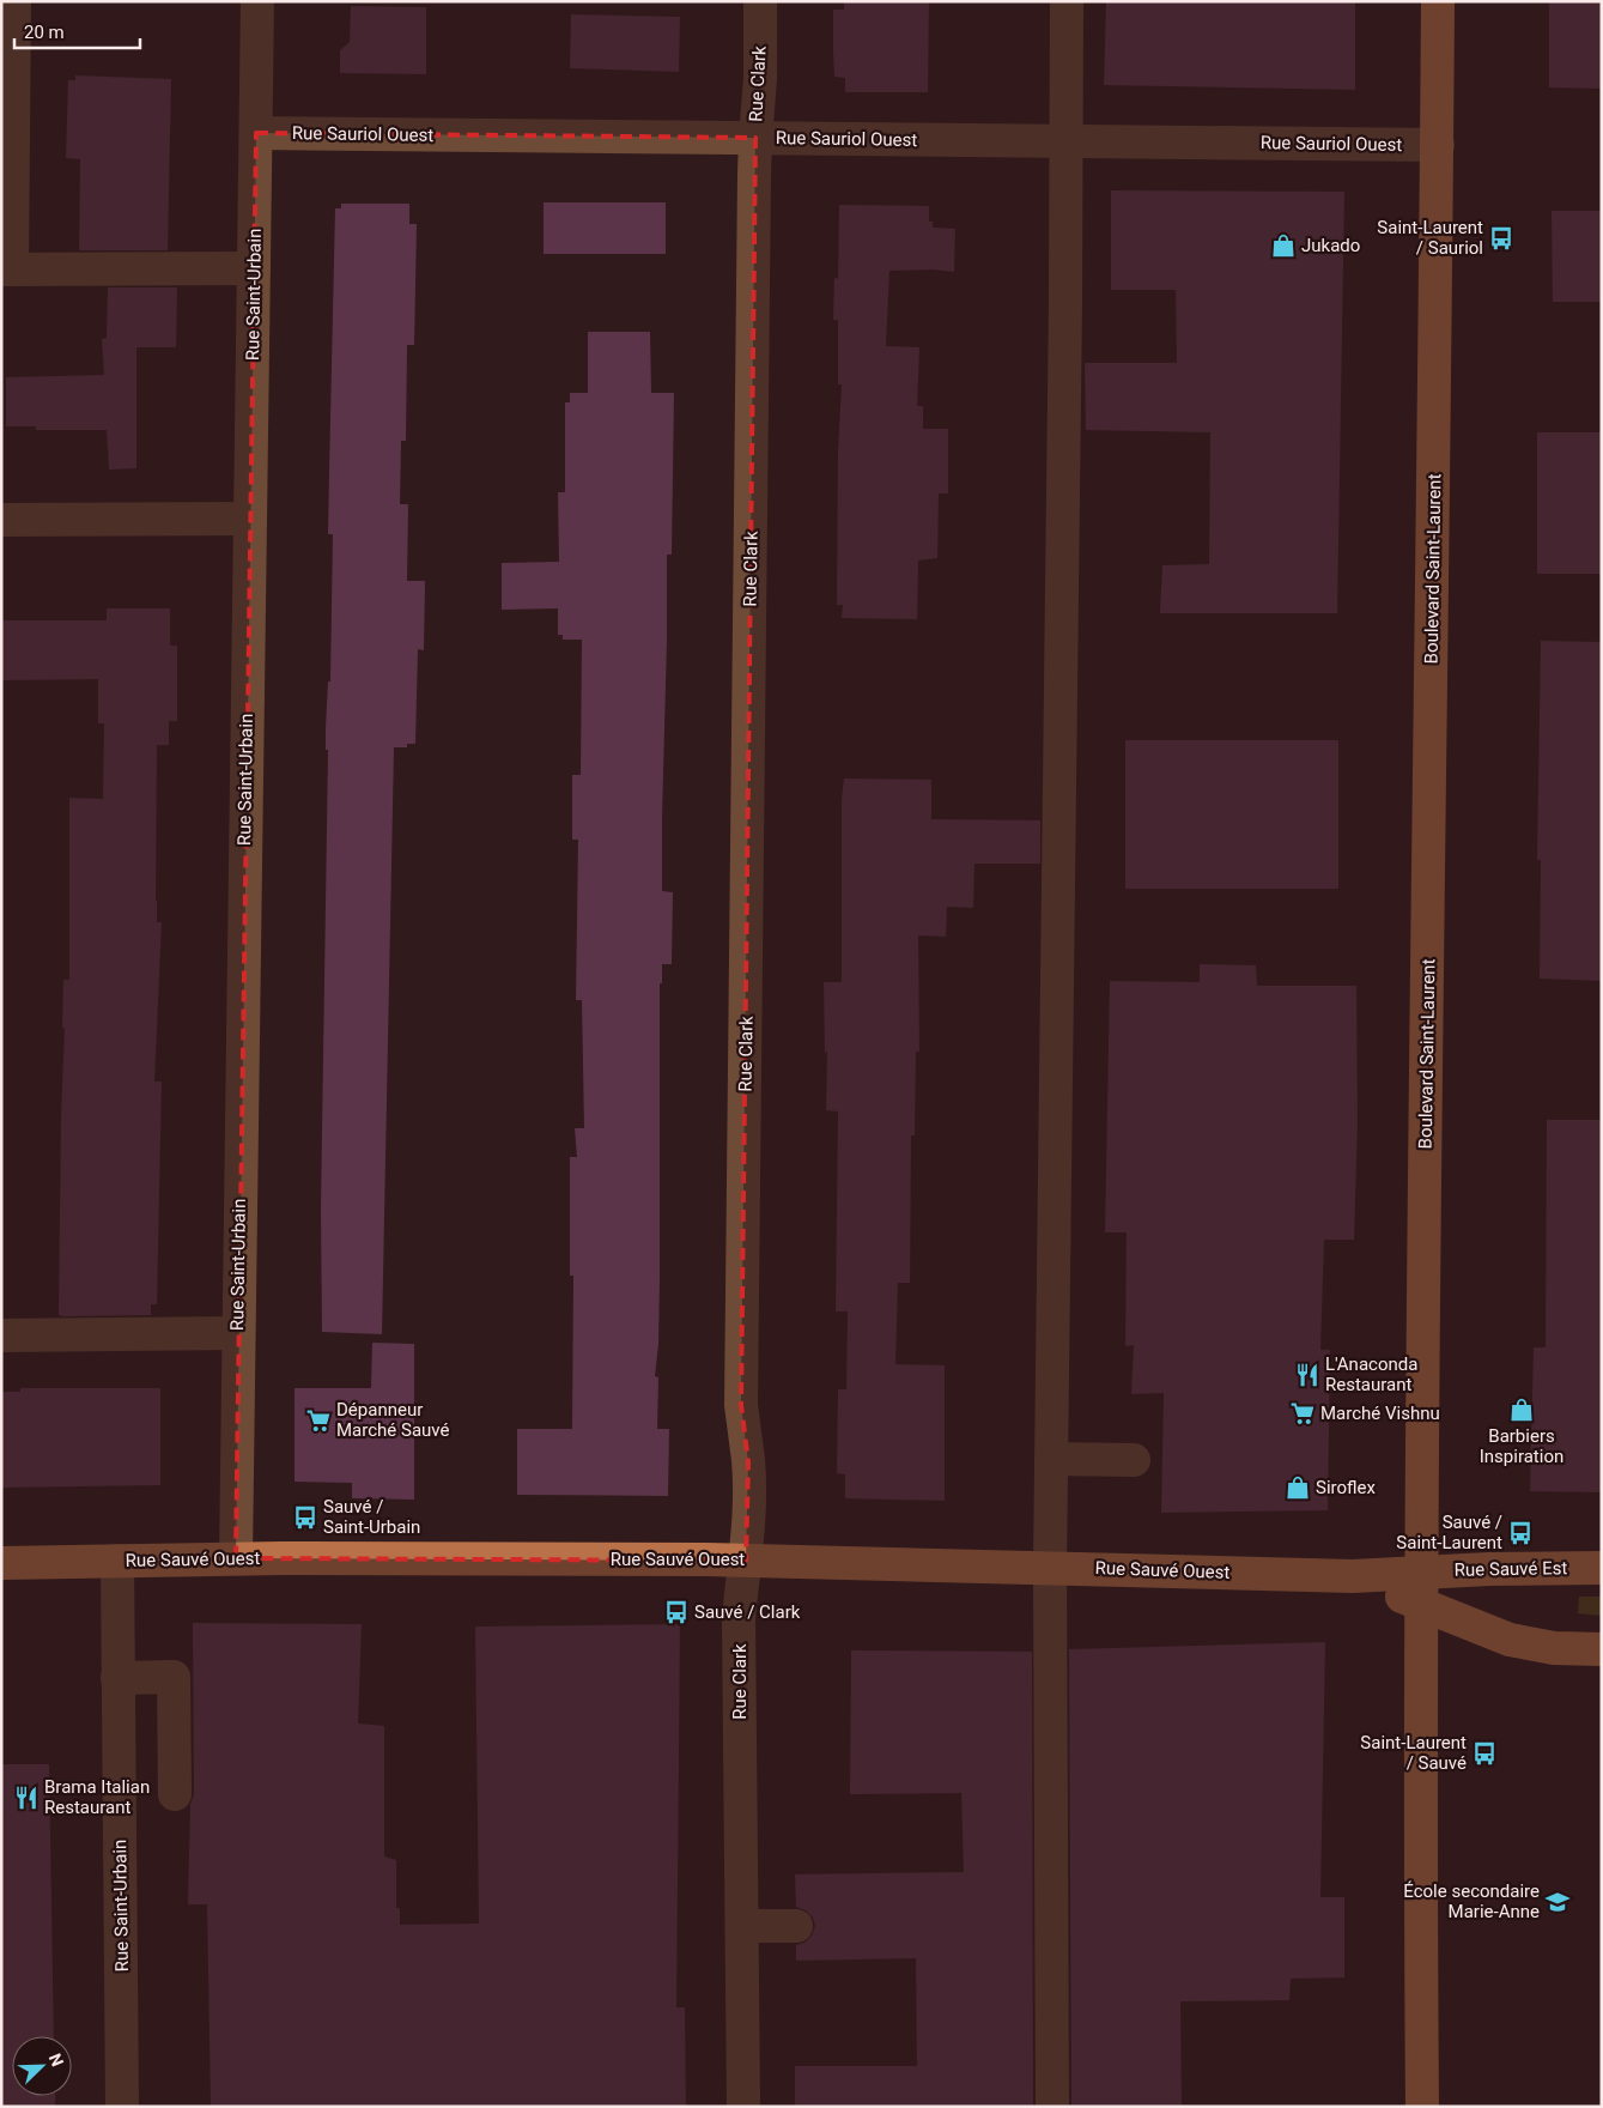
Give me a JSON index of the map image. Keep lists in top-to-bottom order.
{
  "streets": {
    "main road": ["Boulevard Saint-Laurent", "Rue Sauvé Ouest", "Rue Sauvé Est"],
    "street": ["Rue Clark", "Rue Sauriol Ouest", "Rue Saint-Urbain"]
  },
  "crossings": [
    ["Rue Clark", "Rue Sauriol Ouest"],
    ["Rue Clark", "Rue Sauvé Ouest"],
    ["Rue Sauriol Ouest", "Rue Saint-Urbain"],
    ["Rue Sauriol Ouest", "Boulevard Saint-Laurent"],
    ["Rue Saint-Urbain", "Rue Sauvé Ouest"],
    ["Boulevard Saint-Laurent", "Rue Sauvé Ouest"],
    ["Boulevard Saint-Laurent", "Rue Sauvé Est"],
    ["Rue Sauvé Ouest", "Rue Sauvé Est"]
  ],
  "places": {
    "bus stop": [
      "Saint-Laurent / Sauriol",
      "Sauvé / Saint-Urbain",
      "Sauvé / Saint-Laurent",
      "Sauvé / Clark",
      "Saint-Laurent / Sauvé"
    ],
    "shop": ["Jukado", "Barbiers Inspiration", "Siroflex"],
    "restaurant": ["L'Anaconda Restaurant", "Brama Italian Restaurant"],
    "supermarket": ["Marché Vishnu", "Dépanneur Marché Sauvé"],
    "school or university": ["École secondaire Marie-Anne"]
  },
  "scale_bar": "20 m",
  "north": "top right"
}
